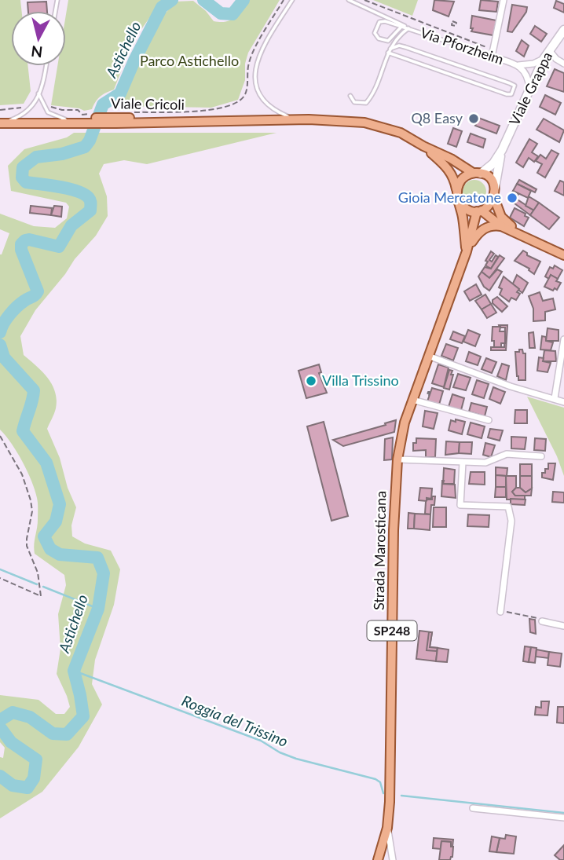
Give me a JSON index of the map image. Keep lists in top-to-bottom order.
{
  "streets": {
    "main road": [
      "Viale Grappa",
      "Viale Cricoli",
      "Strada Marosticana",
      "SP248"
    ],
    "street": ["Via Pforzheim"]
  },
  "crossings": [
    ["Via Pforzheim", "Viale Grappa"],
    ["Viale Grappa", "Viale Cricoli"],
    ["Viale Grappa", "Strada Marosticana"],
    ["Viale Grappa", "SP248"],
    ["Viale Cricoli", "Strada Marosticana"],
    ["Viale Cricoli", "SP248"],
    ["Strada Marosticana", "SP248"]
  ],
  "water": ["Astichello", "Roggia del Trissino"],
  "parks": ["Parco Astichello"],
  "places": ["Q8 Easy", "Gioia Mercatone", "Villa Trissino"],
  "north": "bottom"
}
